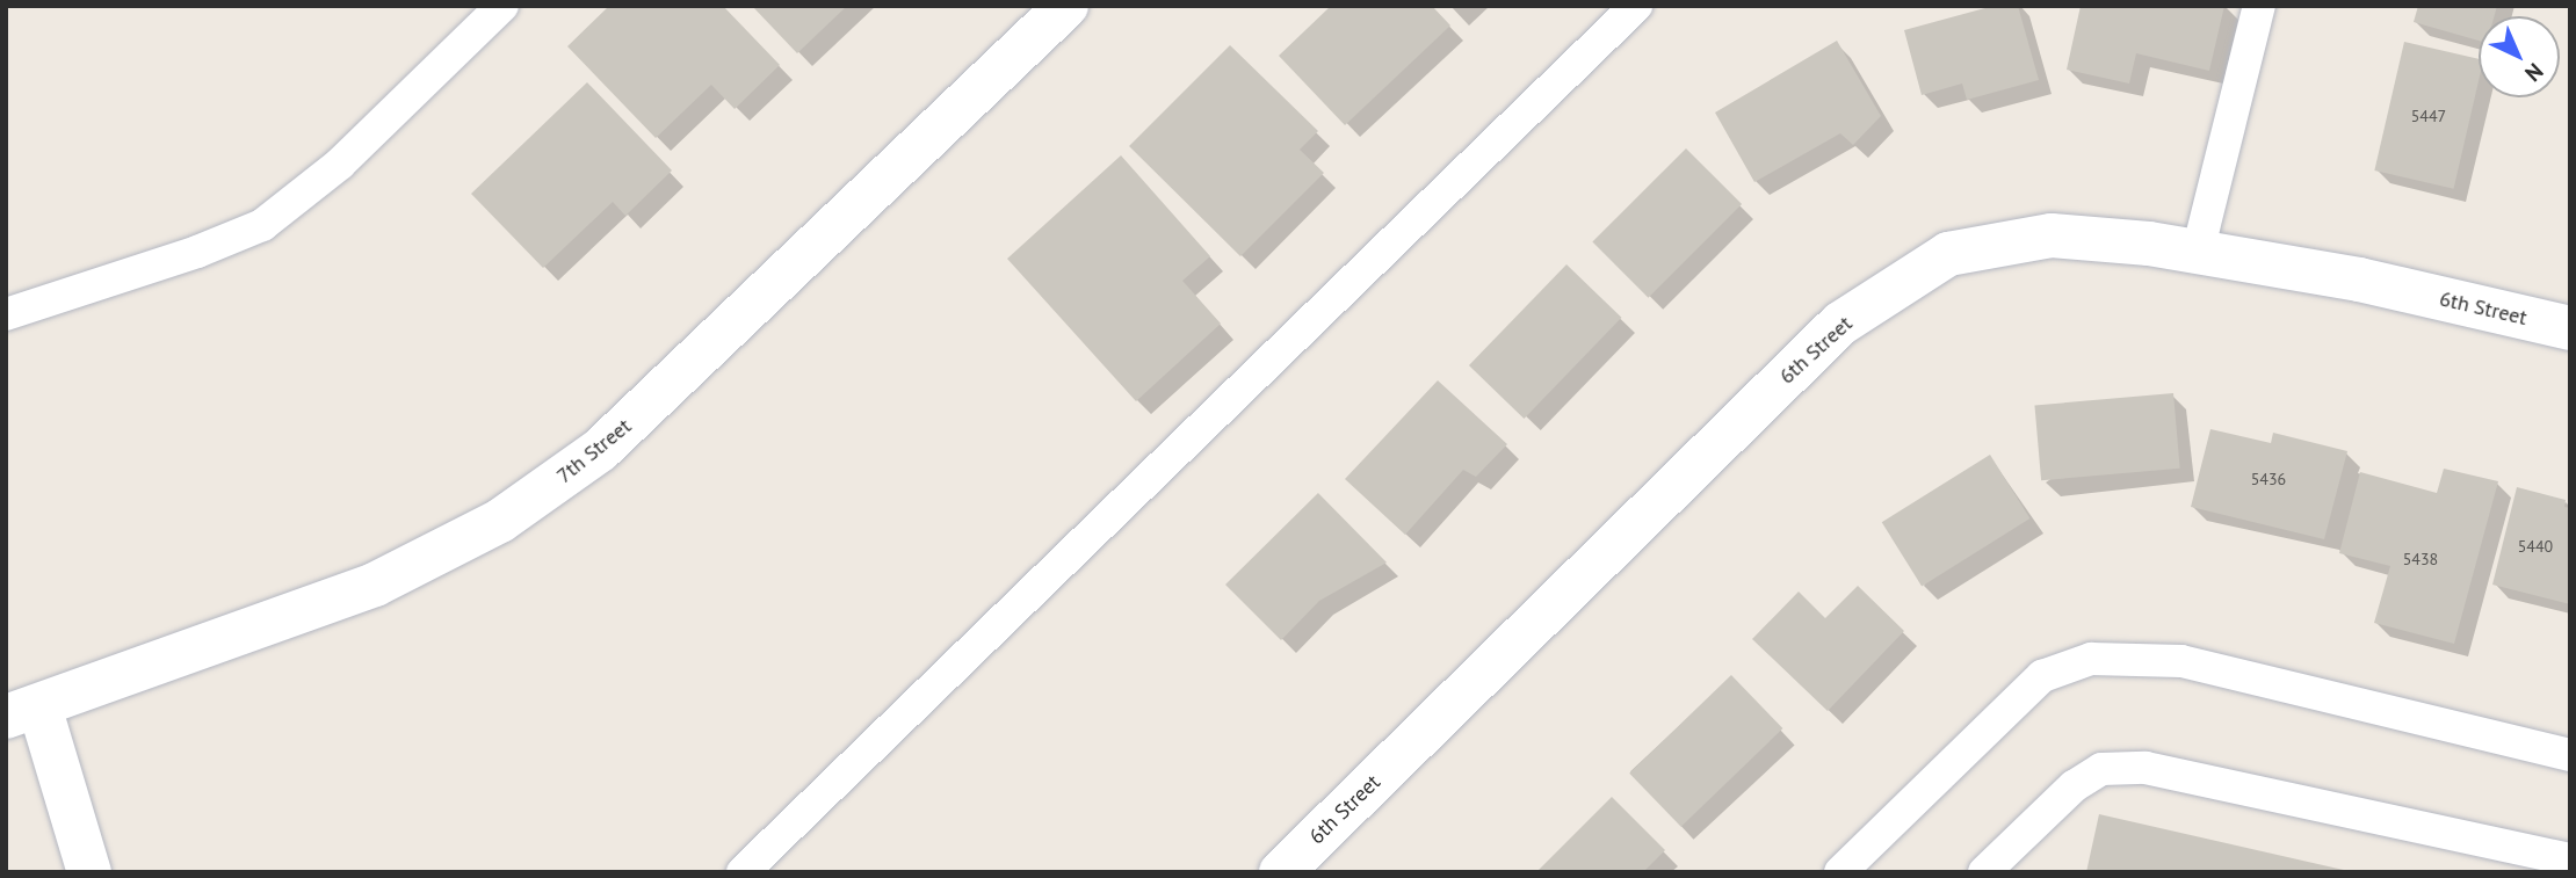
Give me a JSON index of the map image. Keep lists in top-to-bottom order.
{
  "streets": {
    "street": ["6th Street", "7th Street"]
  },
  "house_numbers": [
    "5447",
    "5436",
    "5440",
    "5438"
  ],
  "north": "bottom right"
}
